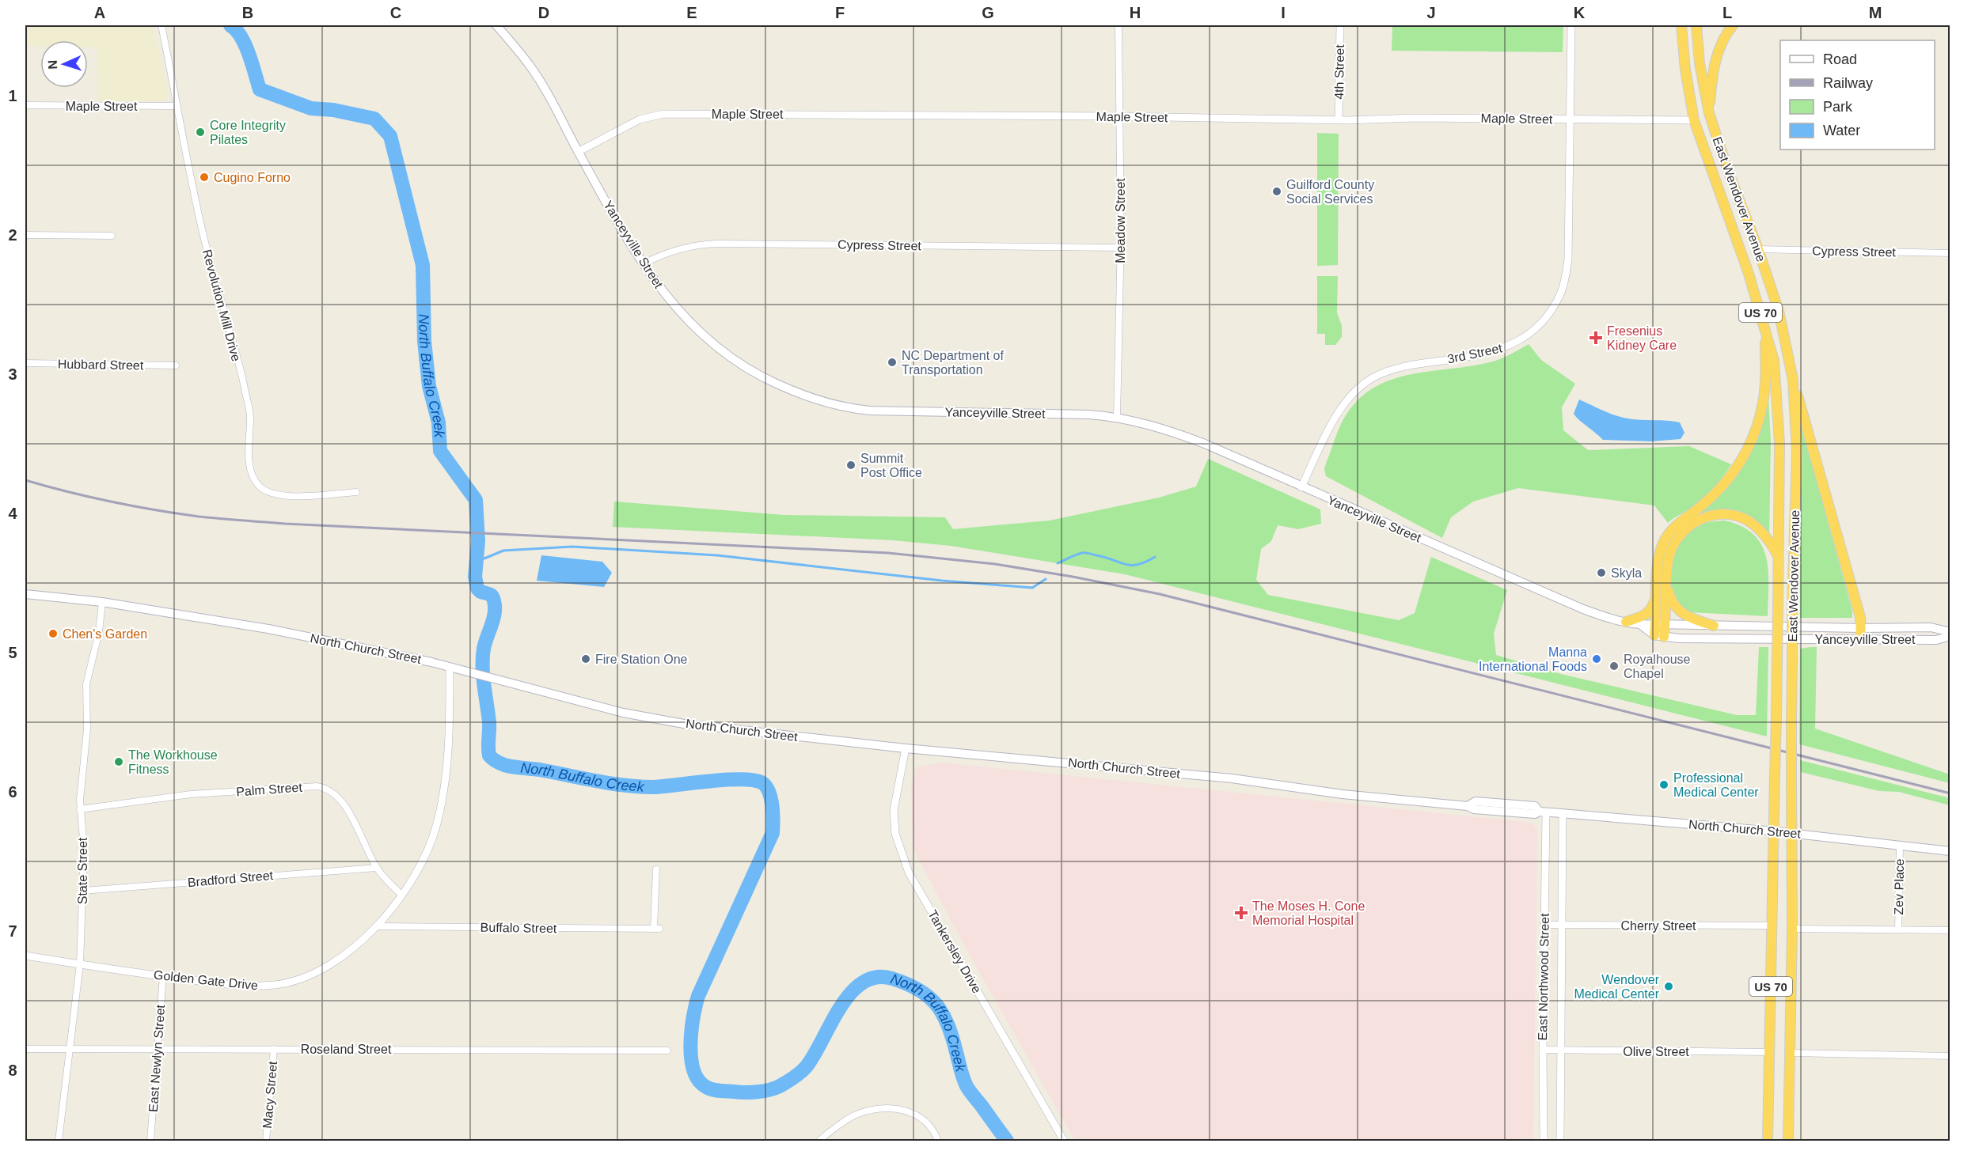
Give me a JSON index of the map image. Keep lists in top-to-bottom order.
{
  "streets": {
    "highway": ["East Wendover Avenue", "US 70"],
    "main road": ["Yanceyville Street", "North Church Street"],
    "street": [
      "4th Street",
      "Maple Street",
      "Meadow Street",
      "Cypress Street",
      "Revolution Mill Drive",
      "3rd Street",
      "Hubbard Street",
      "Palm Street",
      "State Street",
      "Bradford Street",
      "Zev Place",
      "Cherry Street",
      "Buffalo Street",
      "Tankersley Drive",
      "East Northwood Street",
      "Golden Gate Drive",
      "Roseland Street",
      "Olive Street",
      "East Newlyn Street",
      "Macy Street"
    ]
  },
  "crossings": [
    ["4th Street", "Maple Street"],
    ["Maple Street", "East Wendover Avenue"],
    ["Maple Street", "Meadow Street"],
    ["Maple Street", "Yanceyville Street"],
    ["Maple Street", "Revolution Mill Drive"],
    ["Maple Street", "3rd Street"],
    ["East Wendover Avenue", "Cypress Street"],
    ["East Wendover Avenue", "North Church Street"],
    ["East Wendover Avenue", "Cherry Street"],
    ["East Wendover Avenue", "Olive Street"],
    ["Meadow Street", "Yanceyville Street"],
    ["Meadow Street", "Cypress Street"],
    ["Yanceyville Street", "Cypress Street"],
    ["Yanceyville Street", "3rd Street"],
    ["North Church Street", "State Street"],
    ["North Church Street", "Zev Place"],
    ["North Church Street", "Tankersley Drive"],
    ["North Church Street", "East Northwood Street"],
    ["North Church Street", "Golden Gate Drive"],
    ["Palm Street", "State Street"],
    ["Palm Street", "Bradford Street"],
    ["Palm Street", "Golden Gate Drive"],
    ["State Street", "Bradford Street"],
    ["State Street", "Golden Gate Drive"],
    ["State Street", "Roseland Street"],
    ["Cherry Street", "East Northwood Street"],
    ["Buffalo Street", "Golden Gate Drive"],
    ["East Northwood Street", "Olive Street"],
    ["Golden Gate Drive", "East Newlyn Street"],
    ["Roseland Street", "East Newlyn Street"],
    ["Roseland Street", "Macy Street"]
  ],
  "water": ["North Buffalo Creek"],
  "places": {
    "other": [
      "Core Integrity Pilates",
      "Cugino Forno",
      "Guilford County Social Services",
      "NC Department of Transportation",
      "Summit Post Office",
      "Skyla",
      "Chen's Garden",
      "Fire Station One",
      "Manna International Foods",
      "Royalhouse Chapel",
      "The Workhouse Fitness",
      "Professional Medical Center",
      "Wendover Medical Center"
    ],
    "health": ["Fresenius Kidney Care", "The Moses H. Cone Memorial Hospital"]
  },
  "legend": [
    "Road",
    "Railway",
    "Park",
    "Water"
  ],
  "north": "left",
  "grid": {
    "columns": [
      "A",
      "B",
      "C",
      "D",
      "E",
      "F",
      "G",
      "H",
      "I",
      "J",
      "K",
      "L",
      "M"
    ],
    "rows": [
      "1",
      "2",
      "3",
      "4",
      "5",
      "6",
      "7",
      "8"
    ]
  }
}
